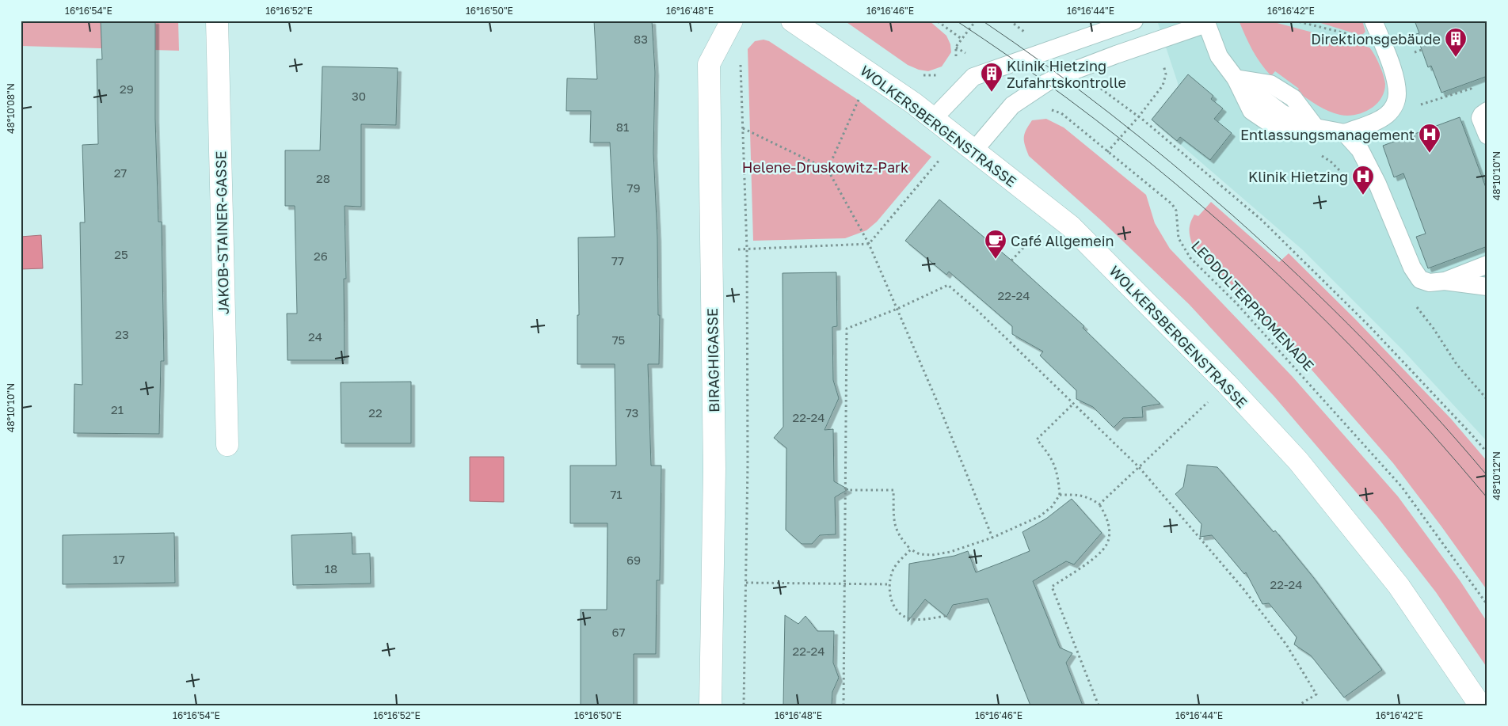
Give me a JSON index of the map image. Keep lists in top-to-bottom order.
{
  "streets": {
    "street": ["WOLKERSBERGENSTRASSE", "JAKOB-STAINER-GASSE", "BIRAGHIGASSE"],
    "path": ["LEODOLTERPROMENADE"]
  },
  "parks": ["Helene-Druskowitz-Park"],
  "places": {
    "building": ["Direktionsgebäude", "Klinik Hietzing Zufahrtskontrolle"],
    "hospital": ["Entlassungsmanagement", "Klinik Hietzing"],
    "cafe": ["Café Allgemein"]
  },
  "house_numbers": [
    "83",
    "29",
    "30",
    "81",
    "27",
    "28",
    "79",
    "25",
    "26",
    "77",
    "22-24",
    "23",
    "24",
    "75",
    "21",
    "22",
    "73",
    "22-24",
    "71",
    "17",
    "69",
    "18",
    "22-24",
    "67",
    "22-24"
  ],
  "coordinates": [
    "16°16'54\"E",
    "16°16'52\"E",
    "16°16'50\"E",
    "16°16'48\"E",
    "16°16'46\"E",
    "16°16'44\"E",
    "16°16'42\"E",
    "48°10'08\"N",
    "48°10'10\"N",
    "48°10'12\"N"
  ]
}
